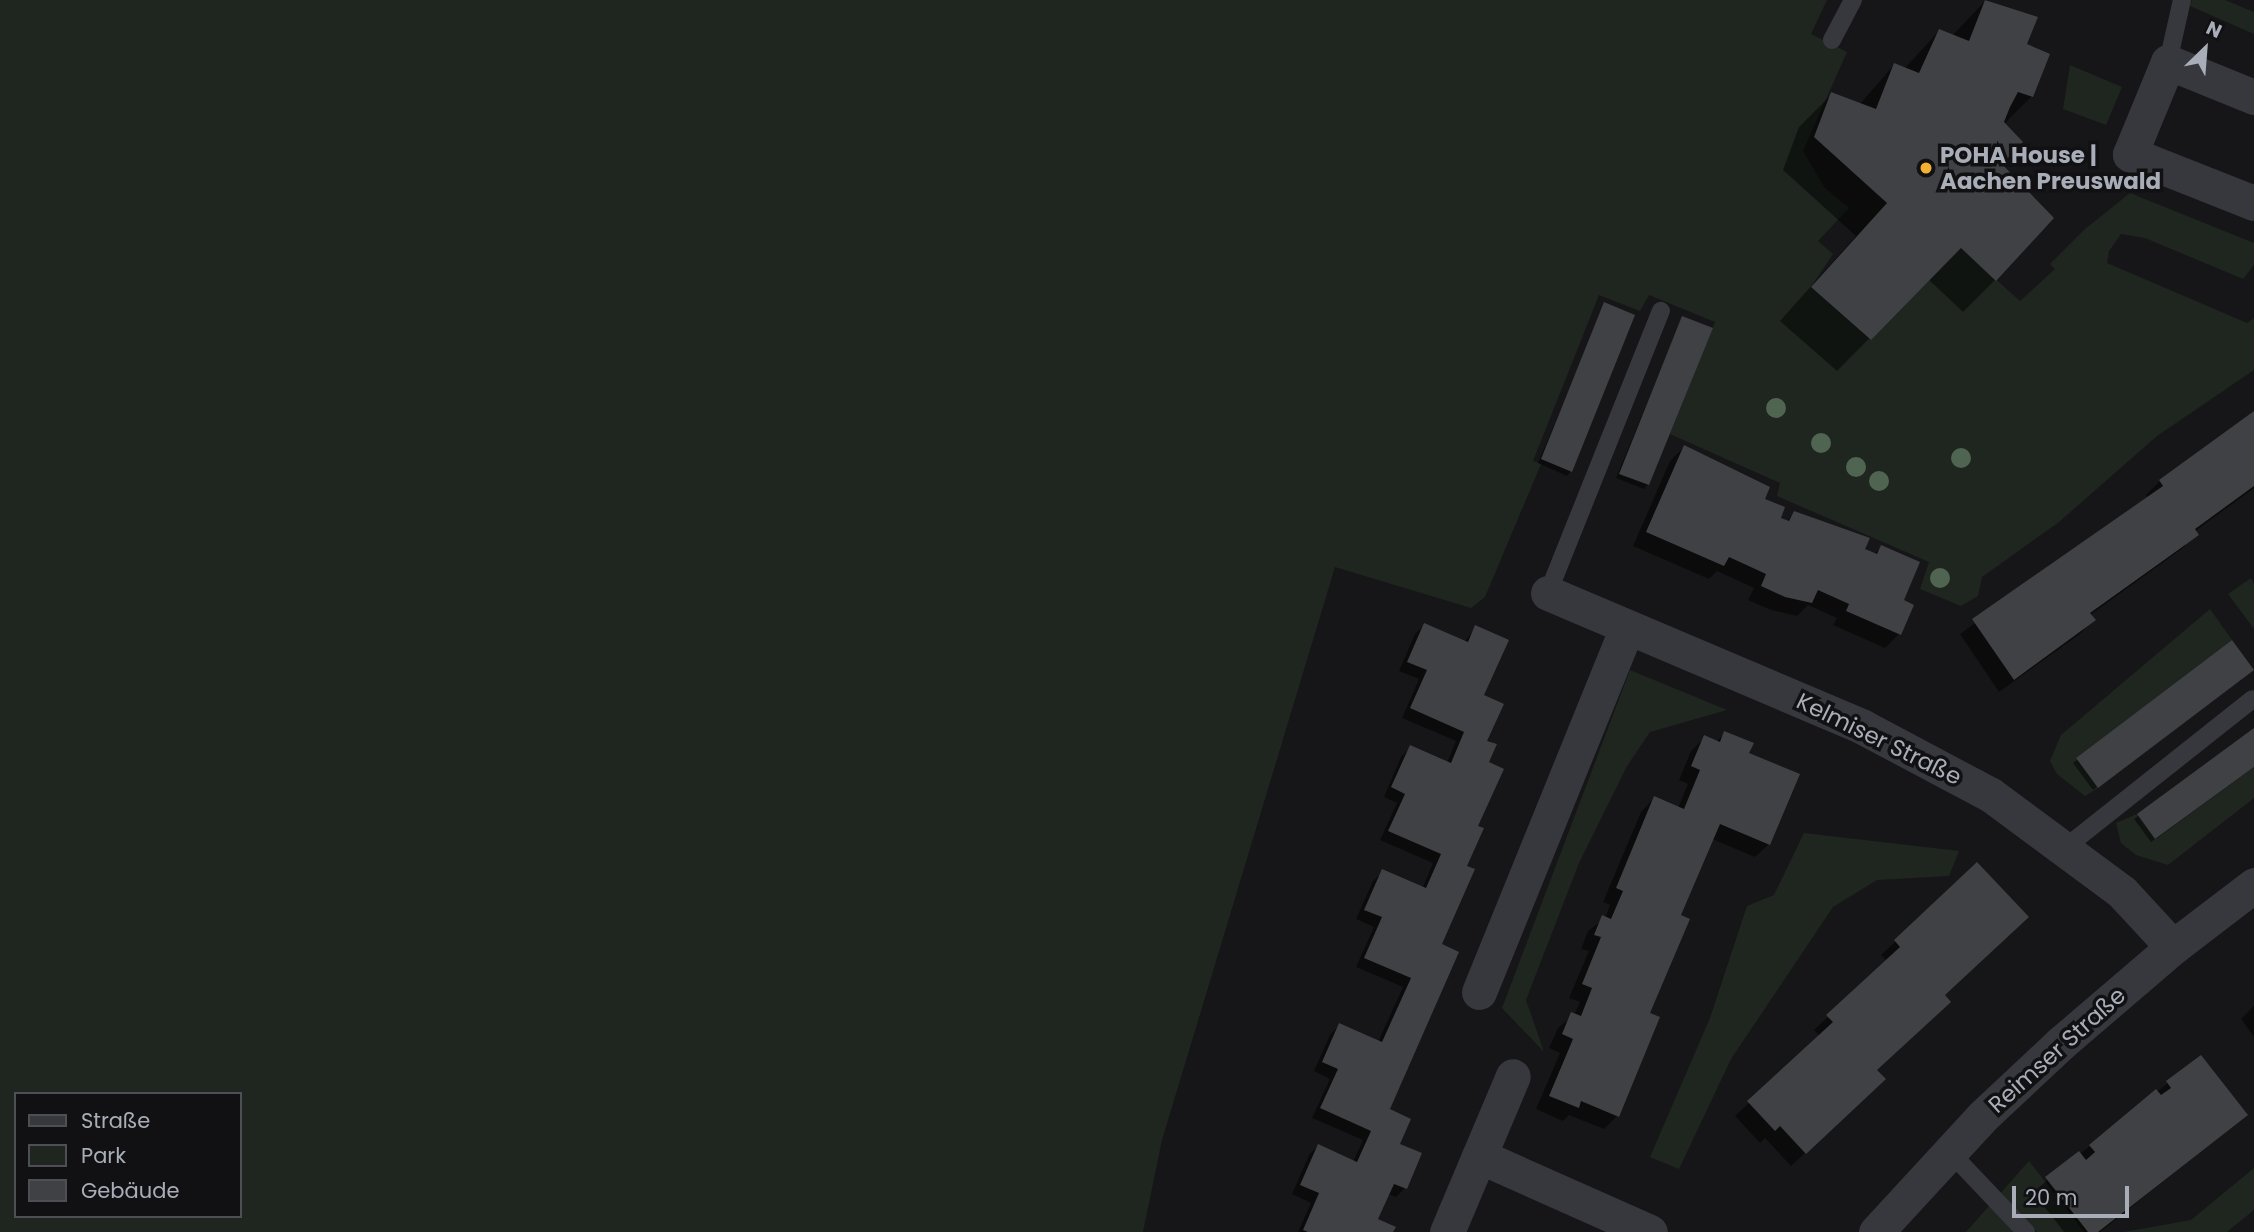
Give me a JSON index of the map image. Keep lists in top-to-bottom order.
{
  "streets": {
    "street": ["Kelmiser Straße", "Reimser Straße"]
  },
  "crossings": [
    ["Kelmiser Straße", "Reimser Straße"]
  ],
  "places": ["POHA House | Aachen Preuswald"],
  "legend": ["Straße", "Park", "Gebäude"],
  "scale_bar": "20 m",
  "north": "top right"
}
